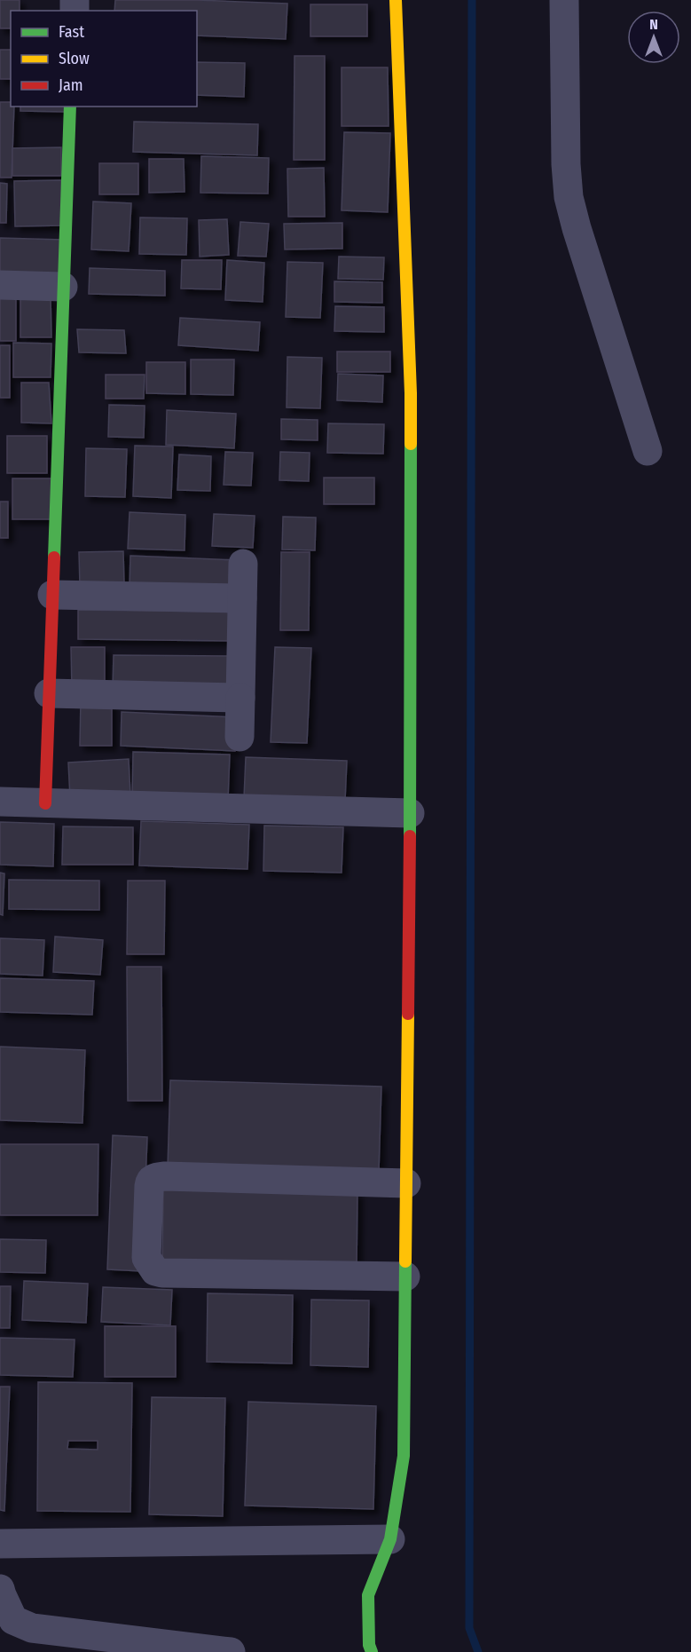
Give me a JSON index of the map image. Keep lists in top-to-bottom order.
{
  "legend": ["Fast", "Slow", "Jam"],
  "north": "top"
}
